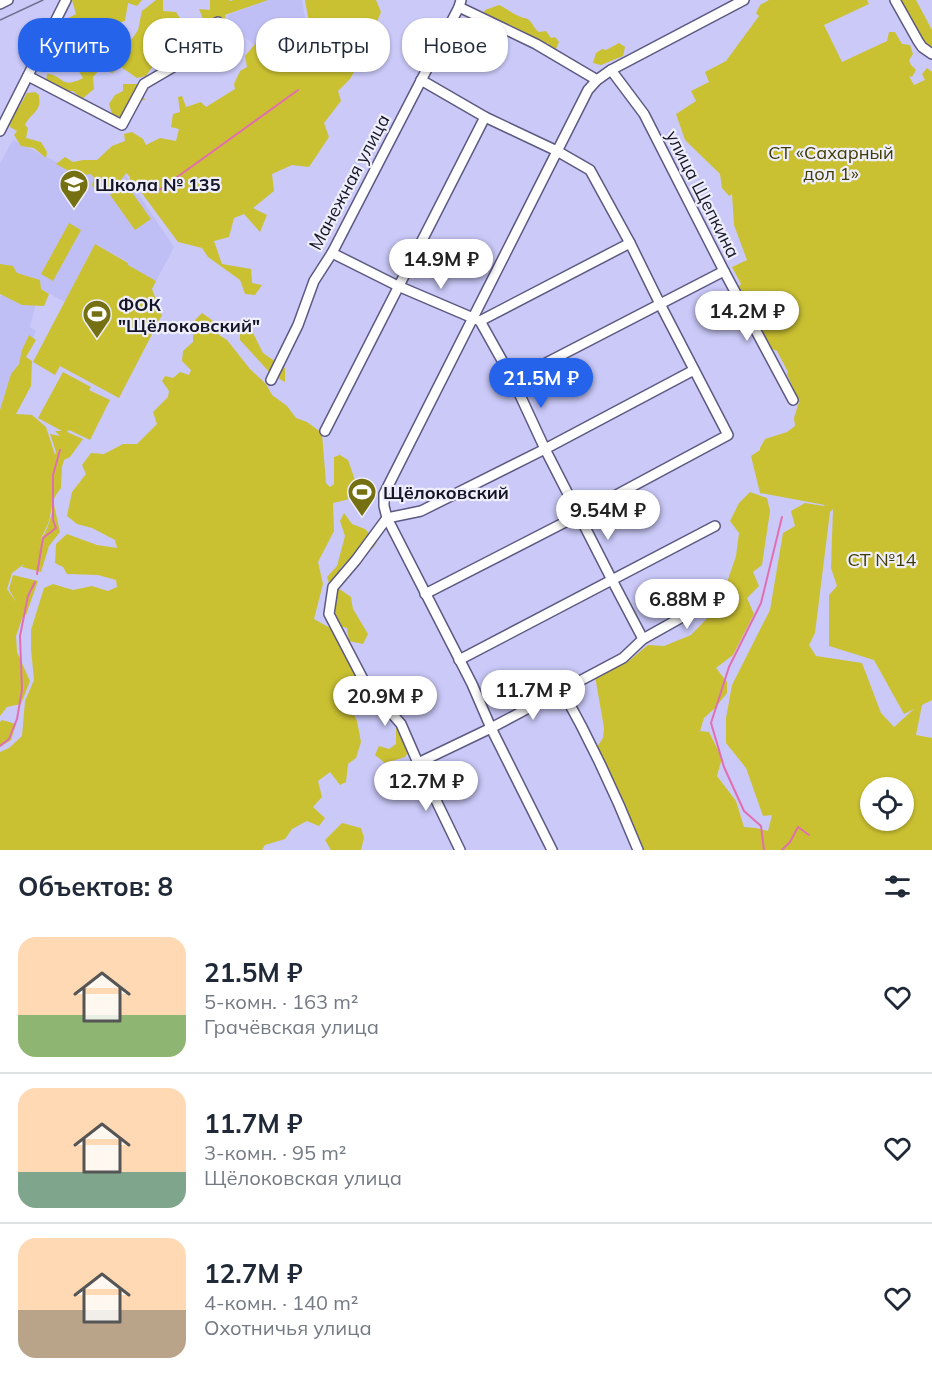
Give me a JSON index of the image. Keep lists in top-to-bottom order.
{
  "streets": {
    "street": ["Манежная улица", "улица Щепкина"]
  },
  "parks": ["СТ «Сахарный дол 1»", "СТ №14"],
  "places": {
    "school or university": ["Школа № 135"],
    "sports": ["ФОК \"Щёлоковский\"", "Щёлоковский"]
  },
  "page": {
    "chip": [
      "Купить",
      "Снять",
      "Фильтры",
      "Новое"
    ],
    "price": [
      "14.9M ₽",
      "14.2M ₽",
      "21.5M ₽",
      "9.54M ₽",
      "6.88M ₽",
      "11.7M ₽",
      "20.9M ₽",
      "12.7M ₽"
    ],
    "heading": "Объектов: 8",
    "list": [
      {
        "name": "21.5M ₽",
        "note": "5-комн. · 163 m² · Грачёвская улица"
      },
      {
        "name": "11.7M ₽",
        "note": "3-комн. · 95 m² · Щёлоковская улица"
      },
      {
        "name": "12.7M ₽",
        "note": "4-комн. · 140 m² · Охотничья улица"
      }
    ]
  }
}
